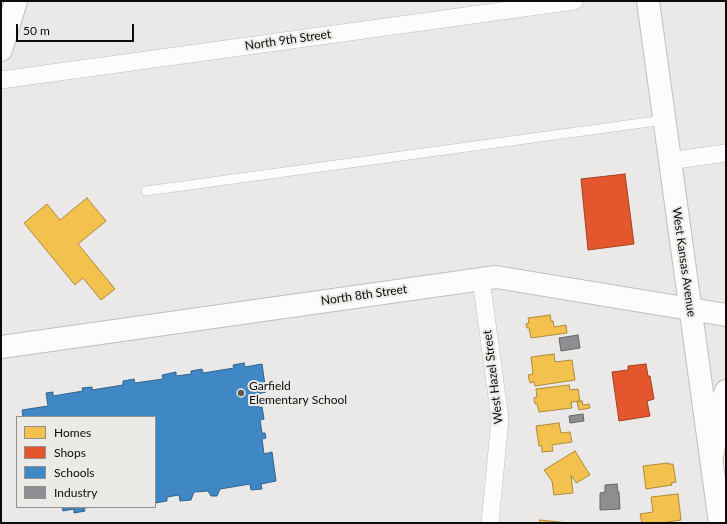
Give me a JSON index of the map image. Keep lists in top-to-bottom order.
{
  "streets": {
    "street": [
      "North 9th Street",
      "West Kansas Avenue",
      "North 8th Street",
      "West Hazel Street"
    ]
  },
  "crossings": [
    ["West Kansas Avenue", "North 8th Street"],
    ["North 8th Street", "West Hazel Street"]
  ],
  "places": ["Garfield Elementary School"],
  "legend": [
    "Homes",
    "Shops",
    "Schools",
    "Industry"
  ],
  "scale_bar": "50 m"
}
